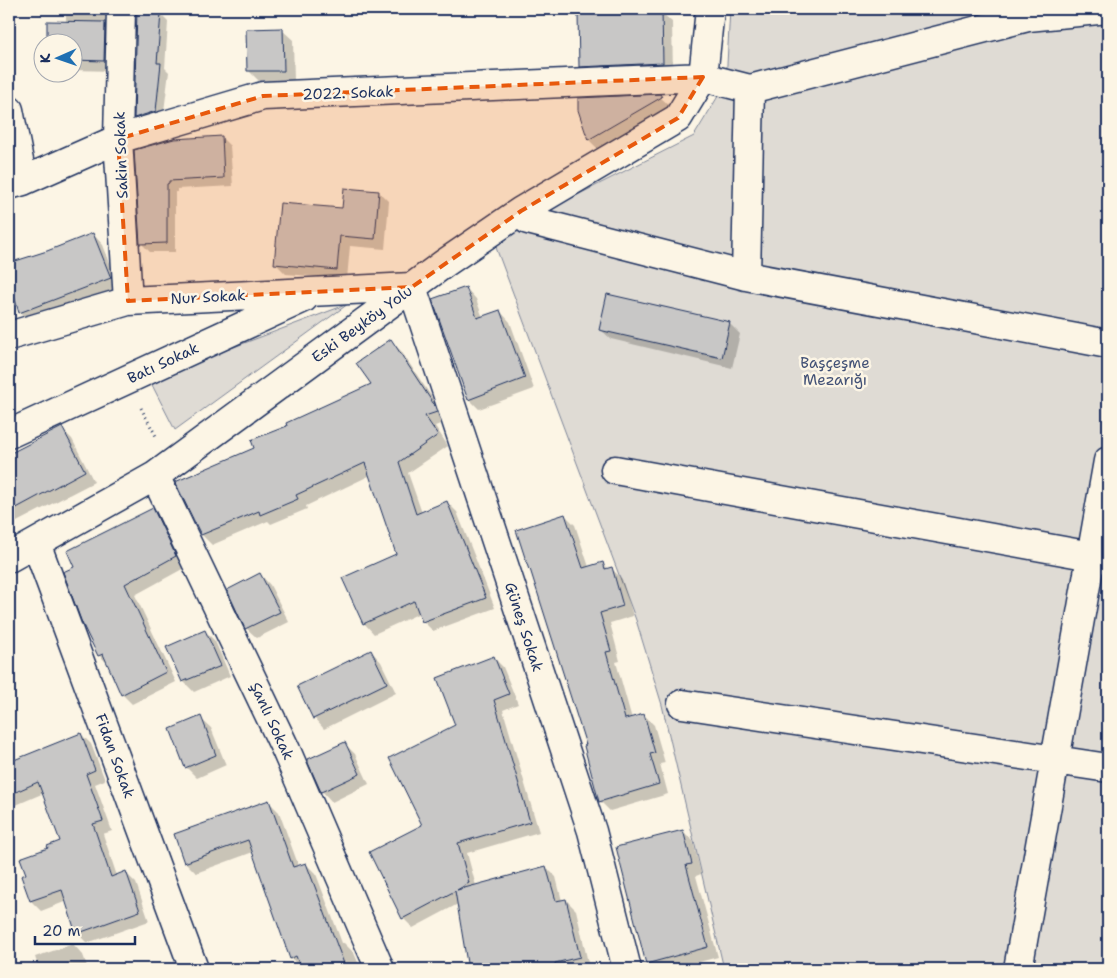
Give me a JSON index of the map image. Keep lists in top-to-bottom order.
{
  "streets": {
    "street": [
      "2022. Sokak",
      "Sakin Sokak",
      "Nur Sokak",
      "Eski Beyköy Yolu",
      "Batı Sokak",
      "Güneş Sokak",
      "Şanlı Sokak",
      "Fidan Sokak"
    ]
  },
  "crossings": [
    ["2022. Sokak", "Sakin Sokak"],
    ["2022. Sokak", "Eski Beyköy Yolu"],
    ["Sakin Sokak", "Nur Sokak"],
    ["Nur Sokak", "Eski Beyköy Yolu"],
    ["Nur Sokak", "Batı Sokak"],
    ["Nur Sokak", "Güneş Sokak"],
    ["Eski Beyköy Yolu", "Güneş Sokak"],
    ["Eski Beyköy Yolu", "Şanlı Sokak"],
    ["Eski Beyköy Yolu", "Fidan Sokak"]
  ],
  "parks": ["Başçeşme Mezarığı"],
  "scale_bar": "20 m",
  "north": "left"
}
